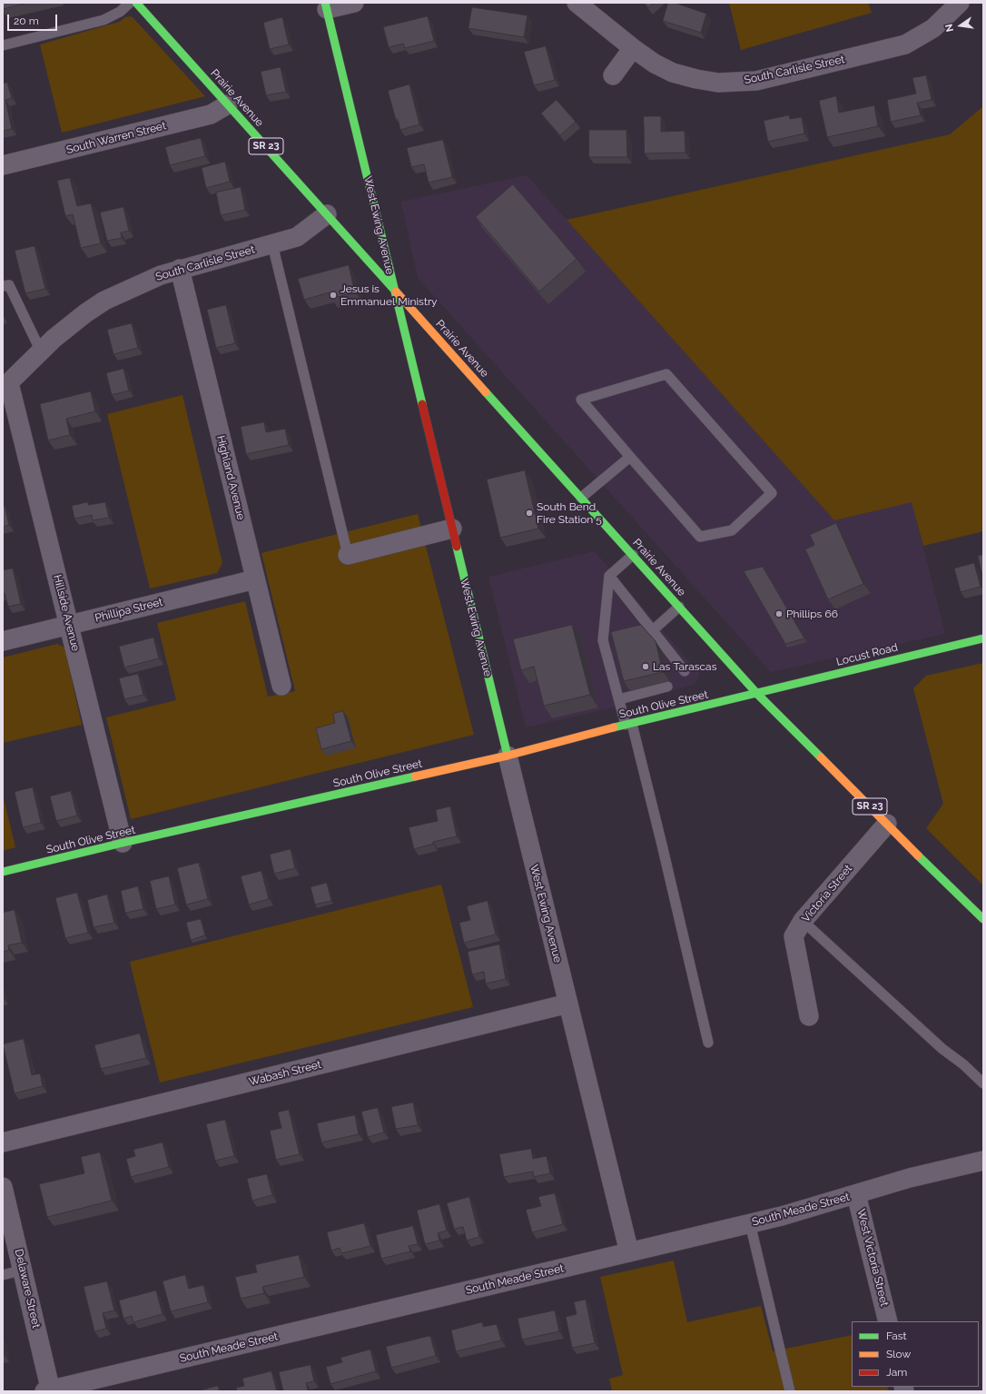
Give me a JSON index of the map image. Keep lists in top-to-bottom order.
{
  "streets": {
    "street": [
      "South Carlisle Street",
      "Prairie Avenue",
      "South Warren Street",
      "SR 23",
      "West Ewing Avenue",
      "Highland Avenue",
      "Phillipa Street",
      "Hillside Avenue",
      "Locust Road",
      "South Olive Street",
      "Victoria Street",
      "Wabash Street",
      "South Meade Street",
      "West Victoria Street",
      "Delaware Street"
    ]
  },
  "crossings": [
    ["South Carlisle Street", "Prairie Avenue"],
    ["South Carlisle Street", "Highland Avenue"],
    ["South Carlisle Street", "Hillside Avenue"],
    ["Prairie Avenue", "South Warren Street"],
    ["Prairie Avenue", "SR 23"],
    ["Prairie Avenue", "West Ewing Avenue"],
    ["Prairie Avenue", "Locust Road"],
    ["Prairie Avenue", "South Olive Street"],
    ["SR 23", "Locust Road"],
    ["SR 23", "South Olive Street"],
    ["SR 23", "Victoria Street"],
    ["West Ewing Avenue", "South Olive Street"],
    ["West Ewing Avenue", "Wabash Street"],
    ["West Ewing Avenue", "South Meade Street"],
    ["Highland Avenue", "Phillipa Street"],
    ["Phillipa Street", "Hillside Avenue"],
    ["Hillside Avenue", "South Olive Street"],
    ["Locust Road", "South Olive Street"],
    ["South Meade Street", "West Victoria Street"],
    ["South Meade Street", "Delaware Street"]
  ],
  "places": [
    "Jesus is Emmanuel Ministry",
    "South Bend Fire Station 5",
    "Phillips 66",
    "Las Tarascas"
  ],
  "legend": ["Fast", "Slow", "Jam"],
  "scale_bar": "20 m",
  "north": "left"
}
